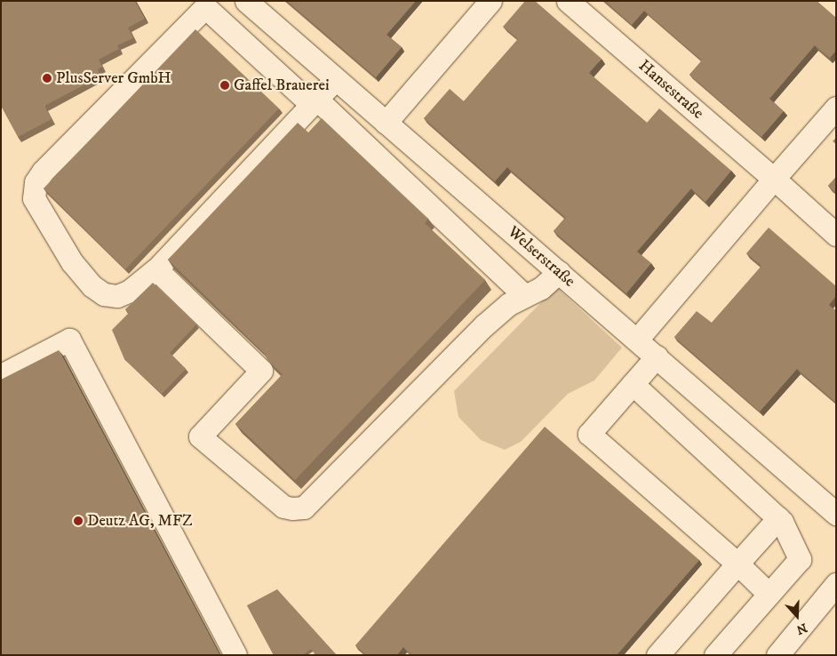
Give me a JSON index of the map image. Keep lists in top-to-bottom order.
{
  "streets": {
    "street": ["Hansestraße", "Welserstraße"]
  },
  "places": ["PlusServer GmbH", "Gaffel Brauerei", "Deutz AG, MFZ"],
  "north": "bottom"
}
